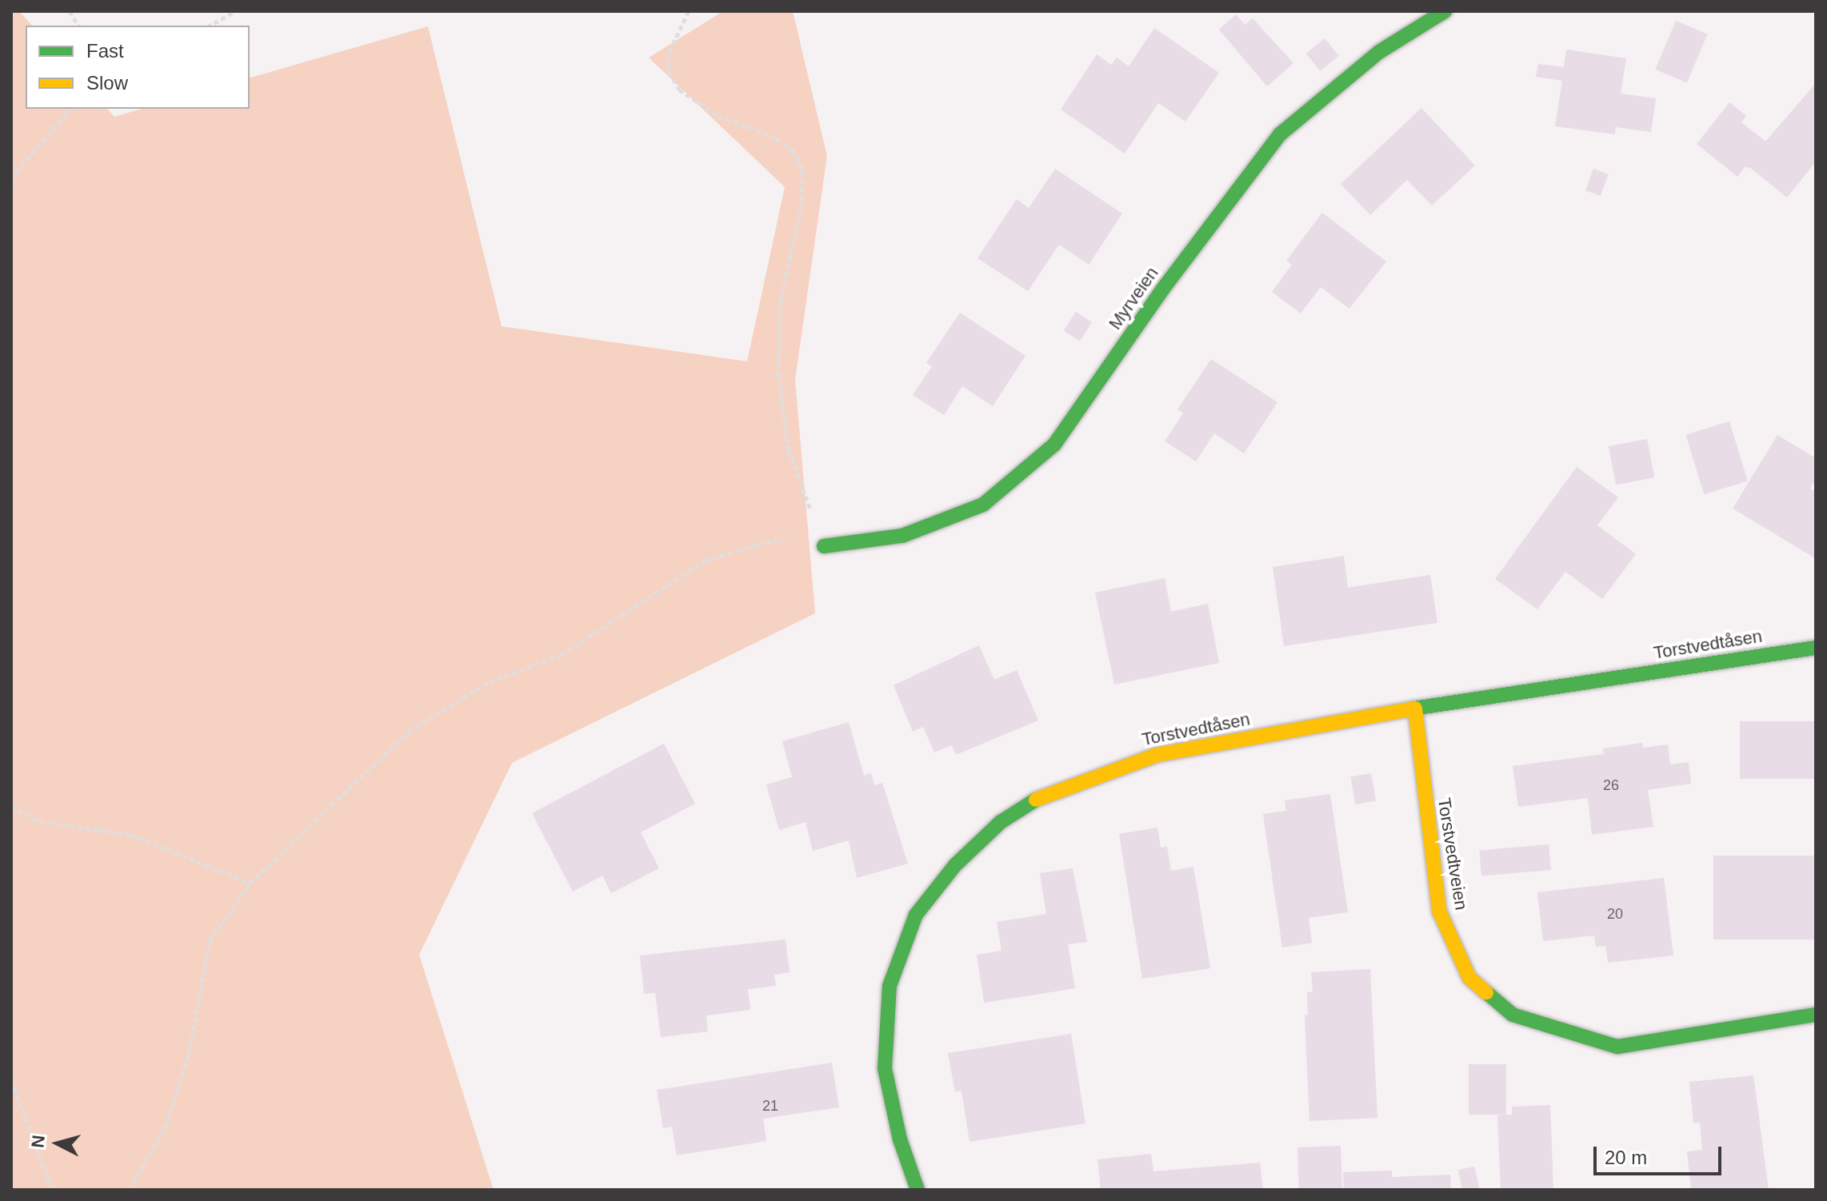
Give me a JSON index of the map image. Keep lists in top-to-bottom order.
{
  "streets": {
    "street": ["Myrveien", "Torstvedtåsen", "Torstvedtveien"]
  },
  "crossings": [
    ["Torstvedtåsen", "Torstvedtveien"]
  ],
  "house_numbers": ["26", "20", "21"],
  "legend": ["Fast", "Slow"],
  "scale_bar": "20 m",
  "north": "left"
}
